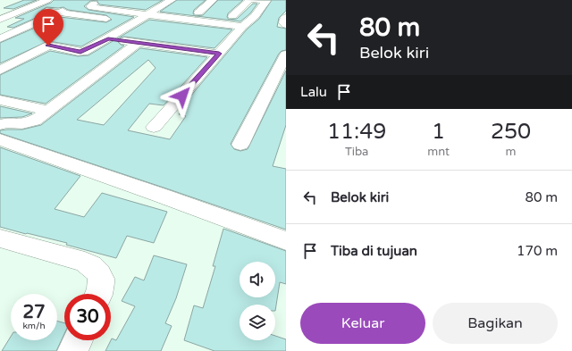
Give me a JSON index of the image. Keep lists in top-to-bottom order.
{
  "page": {
    "turn": ["80 m", "Belok kiri"],
    "then": "Lalu",
    "eta": [
      "11:49",
      "Tiba",
      "1",
      "mnt",
      "250",
      "m"
    ],
    "list": [
      {
        "name": "Belok kiri",
        "value": "80 m"
      },
      {
        "name": "Tiba di tujuan",
        "value": "170 m"
      }
    ],
    "speed": "27 km/h",
    "limit": "30",
    "buttons": ["Keluar", "Bagikan"]
  }
}
